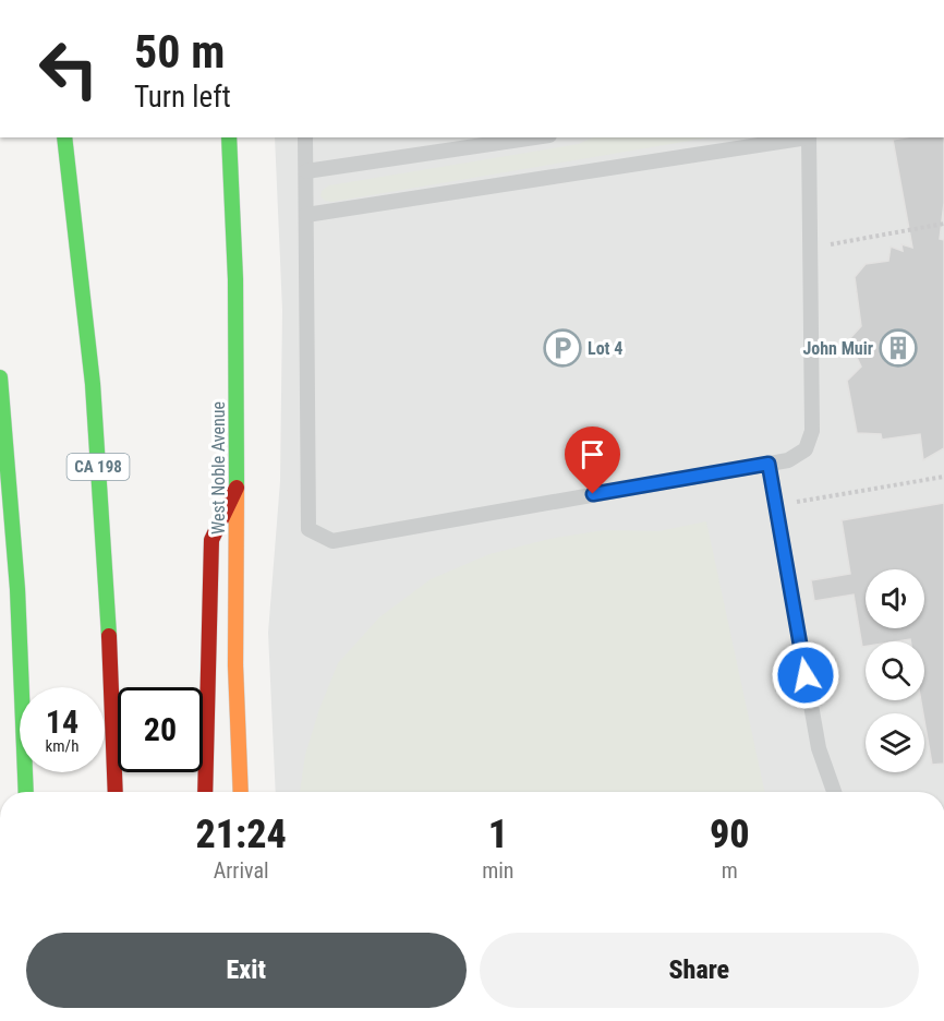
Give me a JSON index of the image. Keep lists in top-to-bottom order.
{
  "streets": {
    "main road": ["CA 198", "West Noble Avenue"]
  },
  "places": {
    "parking": ["Lot 4"],
    "building": ["John Muir"]
  },
  "page": {
    "turn": ["50 m", "Turn left"],
    "speed": "14 km/h",
    "limit": "20",
    "eta": [
      "21:24",
      "Arrival",
      "1",
      "min",
      "90",
      "m"
    ],
    "buttons": ["Exit", "Share"]
  }
}
